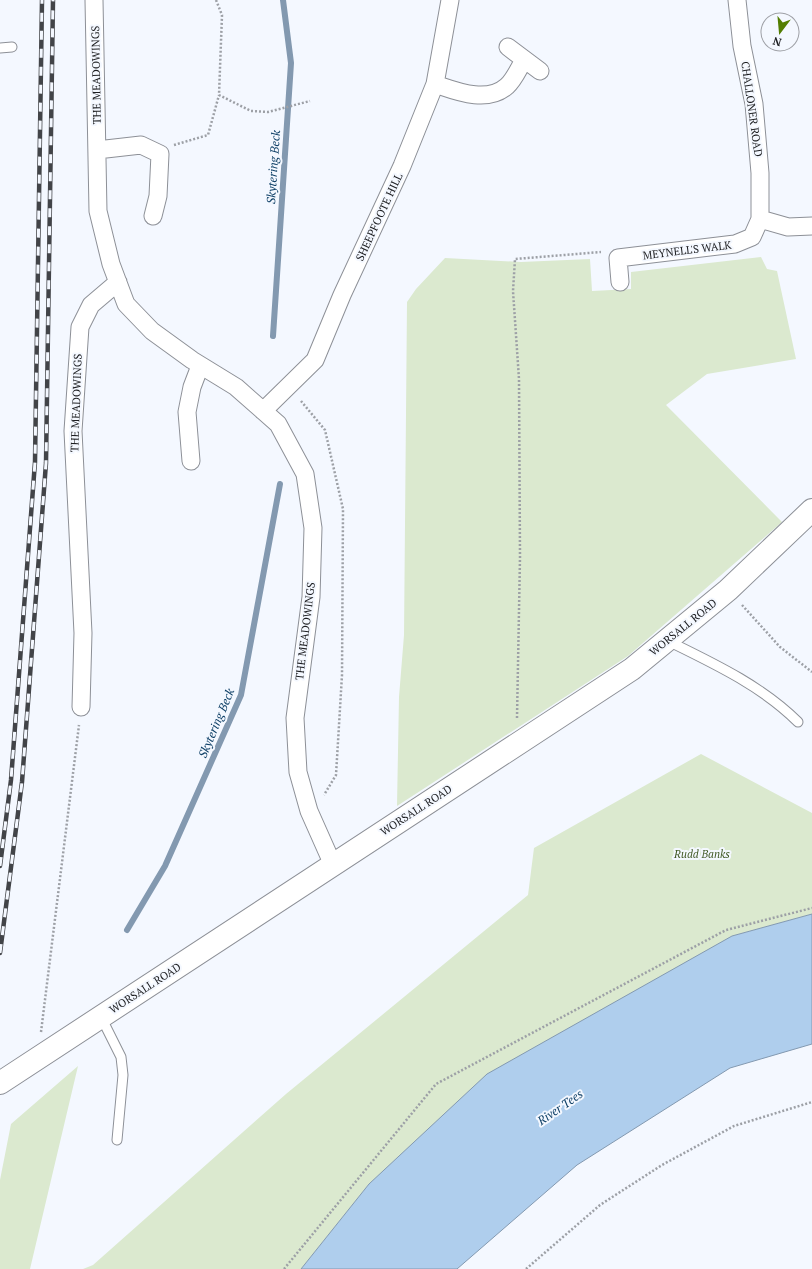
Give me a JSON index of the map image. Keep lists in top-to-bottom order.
{
  "streets": {
    "main road": ["WORSALL ROAD"],
    "street": [
      "THE MEADOWINGS",
      "CHALLONER ROAD",
      "SHEEPFOOTE HILL",
      "MEYNELL'S WALK"
    ]
  },
  "crossings": [
    ["THE MEADOWINGS", "SHEEPFOOTE HILL"],
    ["THE MEADOWINGS", "WORSALL ROAD"],
    ["CHALLONER ROAD", "MEYNELL'S WALK"]
  ],
  "water": ["Skytering Beck", "River Tees"],
  "parks": ["Rudd Banks"],
  "north": "bottom"
}
